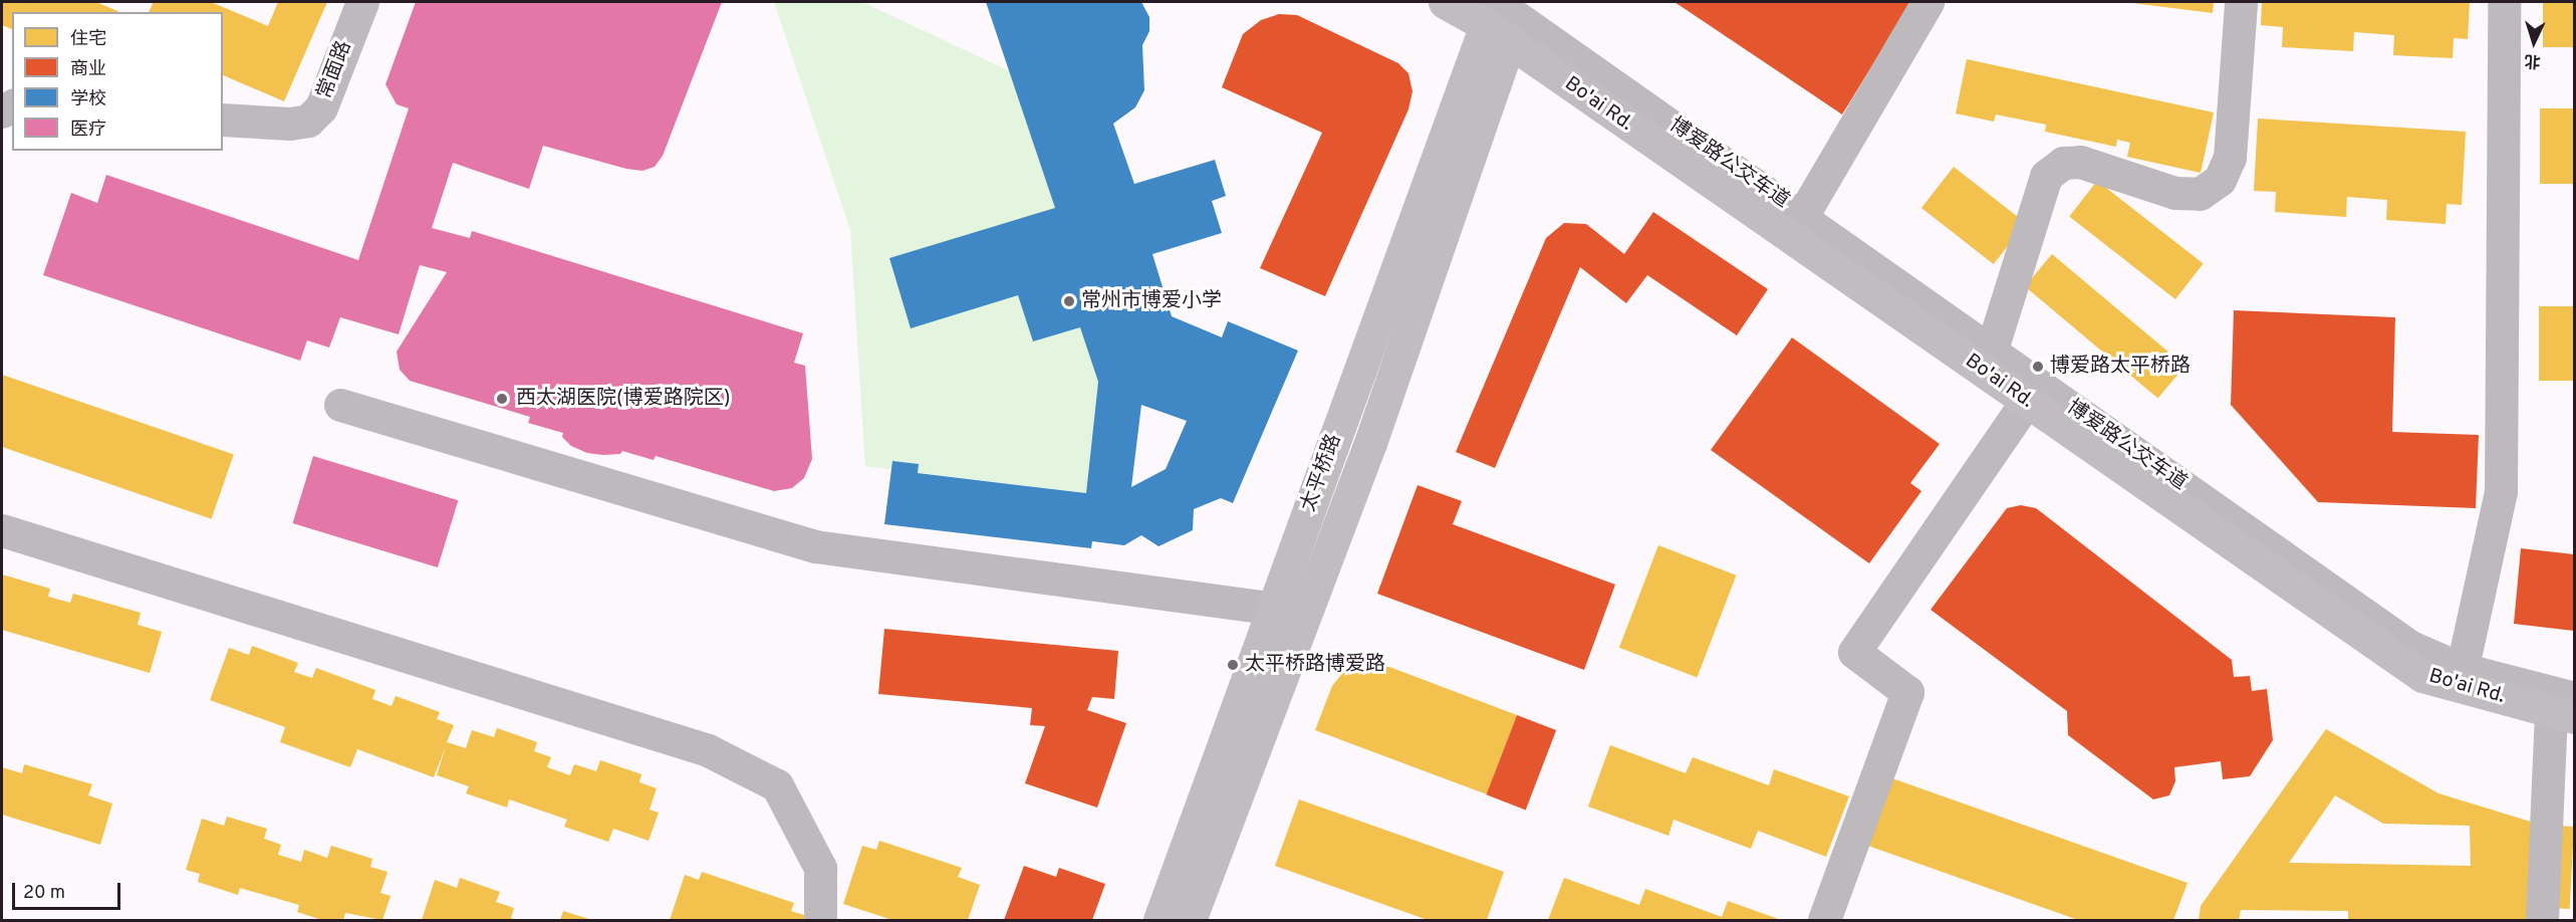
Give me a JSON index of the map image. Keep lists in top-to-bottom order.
{
  "streets": {
    "main road": ["Bo'ai Rd.", "太平桥路"],
    "street": ["常面路", "博爱路公交车道"]
  },
  "crossings": [
    ["Bo'ai Rd.", "博爱路公交车道"],
    ["Bo'ai Rd.", "太平桥路"]
  ],
  "places": [
    "常州市博爱小学",
    "博爱路太平桥路",
    "西太湖医院(博爱路院区)",
    "太平桥路博爱路"
  ],
  "legend": [
    "住宅",
    "商业",
    "学校",
    "医疗"
  ],
  "scale_bar": "20 m",
  "north": "bottom"
}
